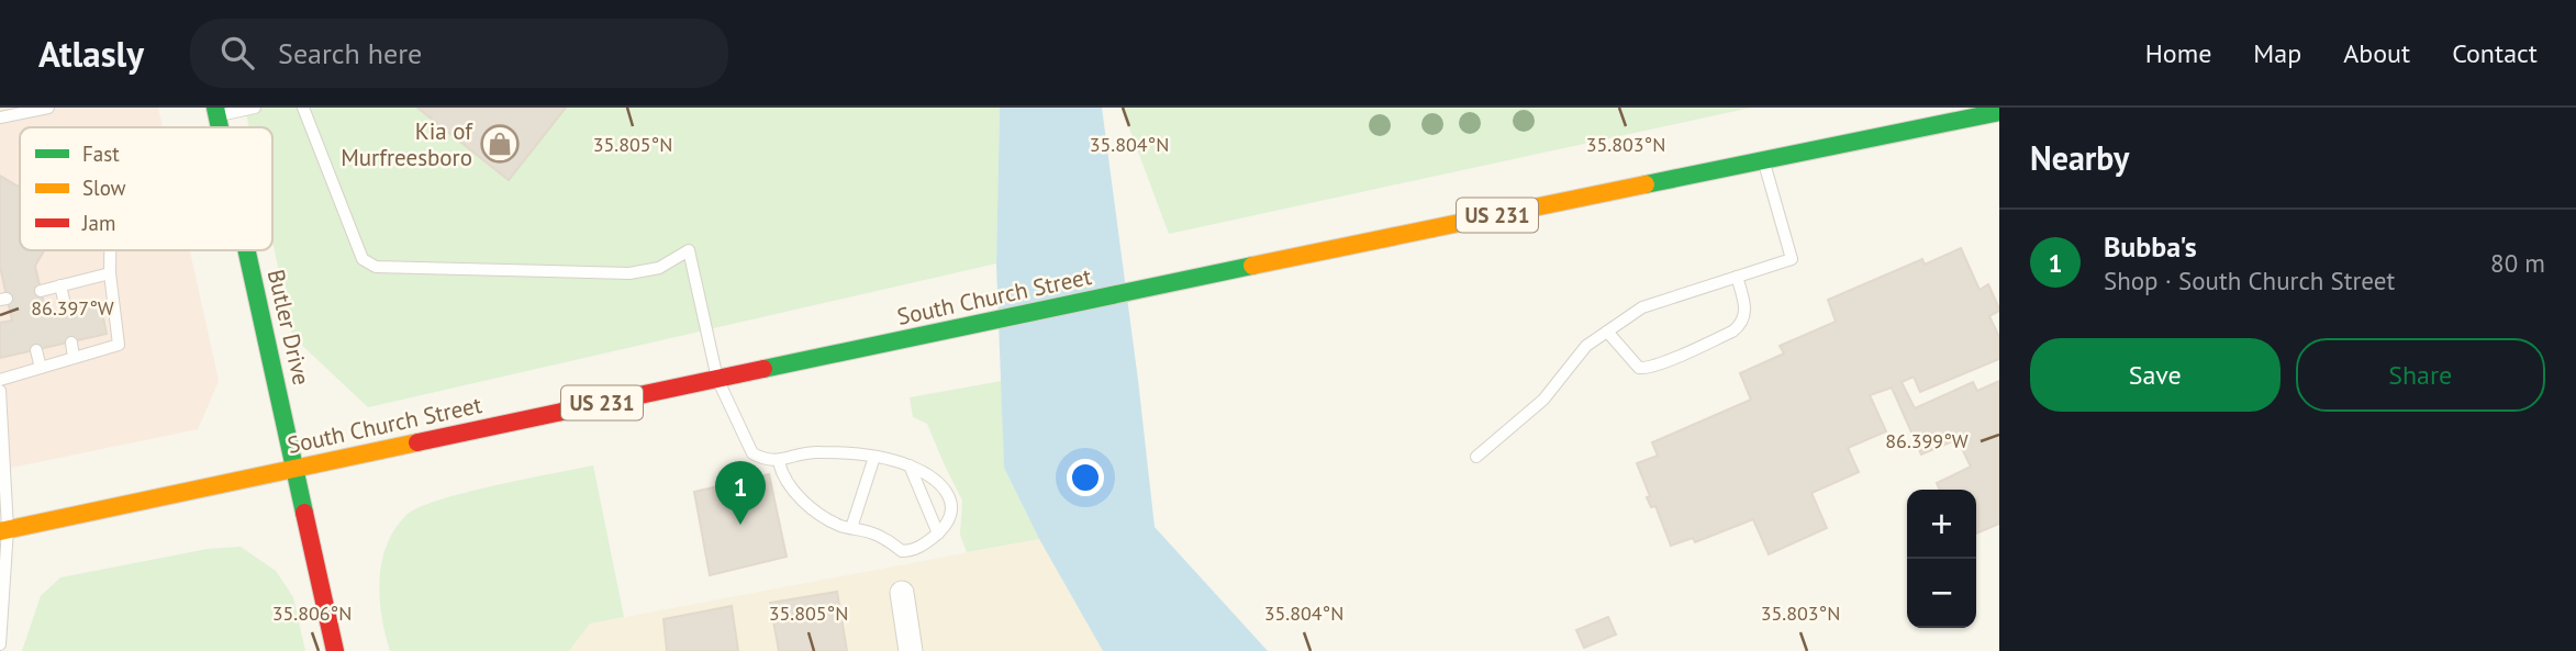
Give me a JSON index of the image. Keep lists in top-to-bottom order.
{
  "streets": {
    "main road": ["US 231", "South Church Street", "Butler Drive"]
  },
  "crossings": [
    ["South Church Street", "Butler Drive"]
  ],
  "places": {
    "shop": ["Kia of Murfreesboro"]
  },
  "legend": ["Fast", "Slow", "Jam"],
  "page": {
    "header": "Atlasly",
    "search": "Search here",
    "nav": [
      "Home",
      "Map",
      "About",
      "Contact"
    ],
    "heading": "Nearby",
    "list": [
      {
        "mark": "1",
        "name": "Bubba's",
        "note": "Shop · South Church Street",
        "value": "80 m"
      }
    ],
    "buttons": ["Save", "Share"],
    "pins": "1",
    "map_buttons": ["+", "−"]
  },
  "coordinates": [
    "35.805°N",
    "35.804°N",
    "35.803°N",
    "86.397°W",
    "86.399°W",
    "35.806°N"
  ]
}
